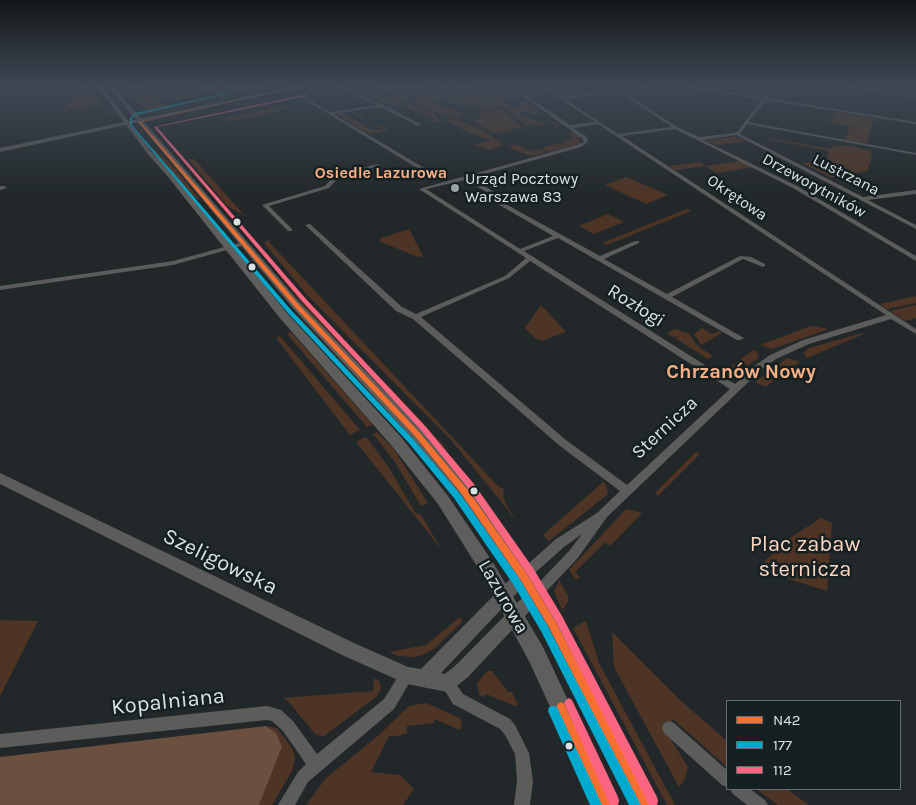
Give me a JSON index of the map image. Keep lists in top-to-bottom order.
{
  "streets": {
    "main road": ["Lazurowa"],
    "street": [
      "Lustrzana",
      "Drzeworytników",
      "Okrętowa",
      "Rozłogi",
      "Sternicza",
      "Szeligowska",
      "Kopalniana"
    ]
  },
  "crossings": [
    ["Okrętowa", "Sternicza"],
    ["Rozłogi", "Sternicza"],
    ["Sternicza", "Lazurowa"]
  ],
  "districts": ["Osiedle Lazurowa", "Chrzanów Nowy"],
  "parks": ["Plac zabaw sternicza"],
  "places": ["Urząd Pocztowy Warszawa 83"],
  "lines": ["transit line N42", "transit line 177", "transit line 112"],
  "legend": ["N42", "177", "112"]
}
